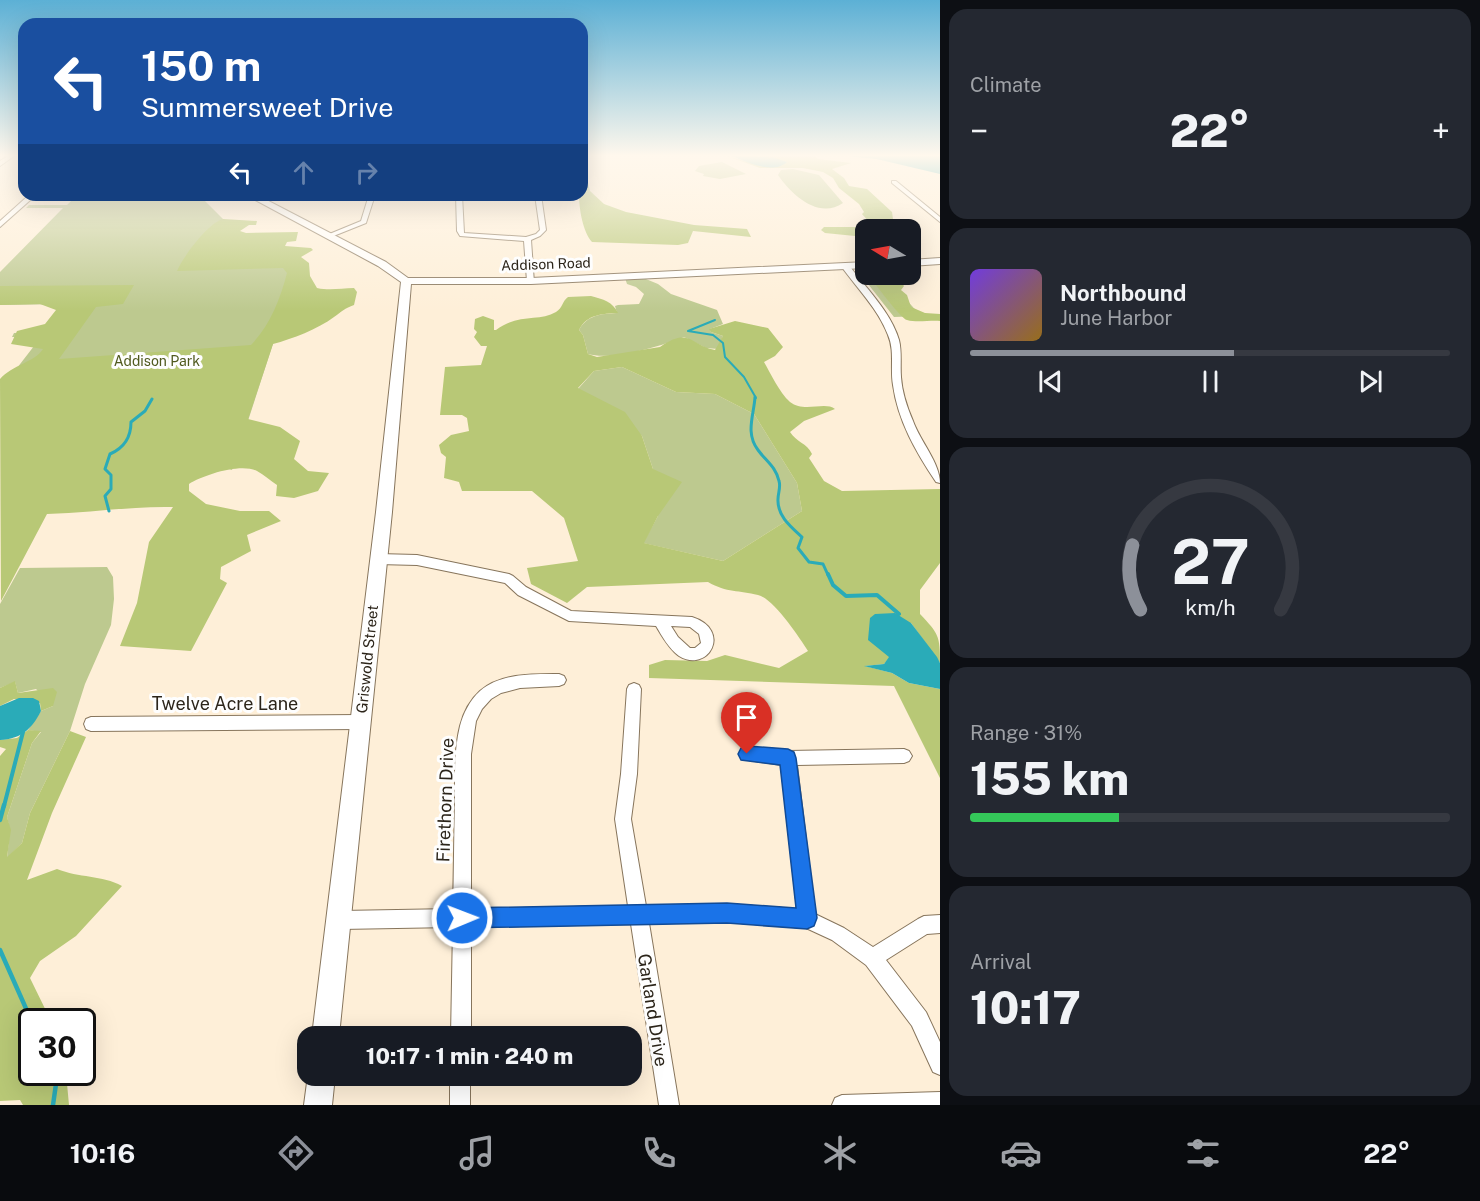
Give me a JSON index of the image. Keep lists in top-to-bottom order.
{
  "streets": {
    "main road": ["Addison Road", "Griswold Street"],
    "street": ["Twelve Acre Lane", "Firethorn Drive", "Garland Drive"]
  },
  "crossings": [
    ["Addison Road", "Griswold Street"],
    ["Griswold Street", "Twelve Acre Lane"]
  ],
  "parks": ["Addison Park"],
  "north": "left",
  "page": {
    "tile": [
      "Climate",
      ["Range · 31%", "155 km"],
      ["Arrival", "10:17"]
    ],
    "turn": ["150 m", "Summersweet Drive"],
    "heat": ["−", "22°", "+"],
    "song": ["Northbound", "June Harbor"],
    "limit": "30",
    "trip": "10:17 · 1 min · 240 m",
    "tabs": ["10:16", "22°"],
    "gauge": ["27", "km/h"]
  }
}
